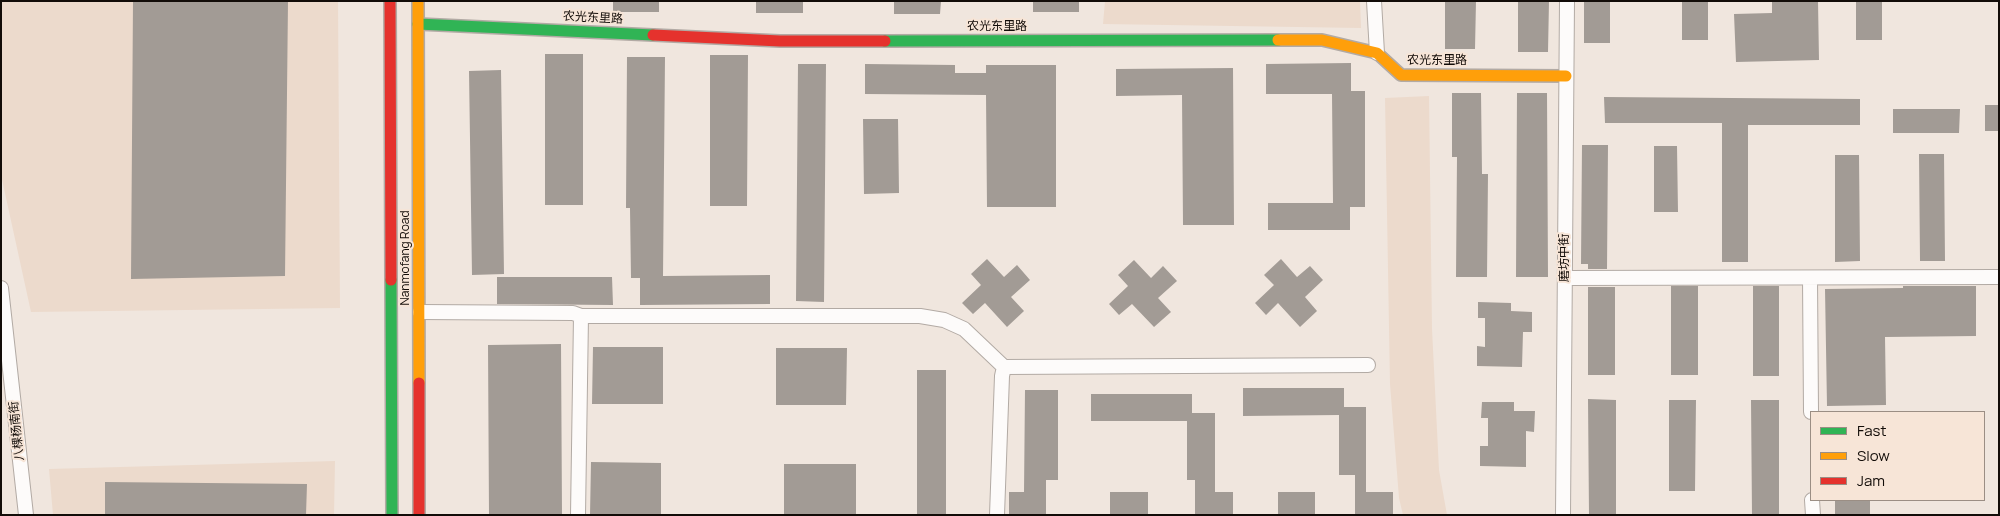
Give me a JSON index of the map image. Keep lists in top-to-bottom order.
{
  "streets": {
    "street": [
      "农光东里路",
      "Nanmofang Road",
      "磨坊中街",
      "八棵杨南街"
    ]
  },
  "crossings": [
    ["农光东里路", "Nanmofang Road"],
    ["农光东里路", "磨坊中街"]
  ],
  "legend": ["Fast", "Slow", "Jam"]
}
